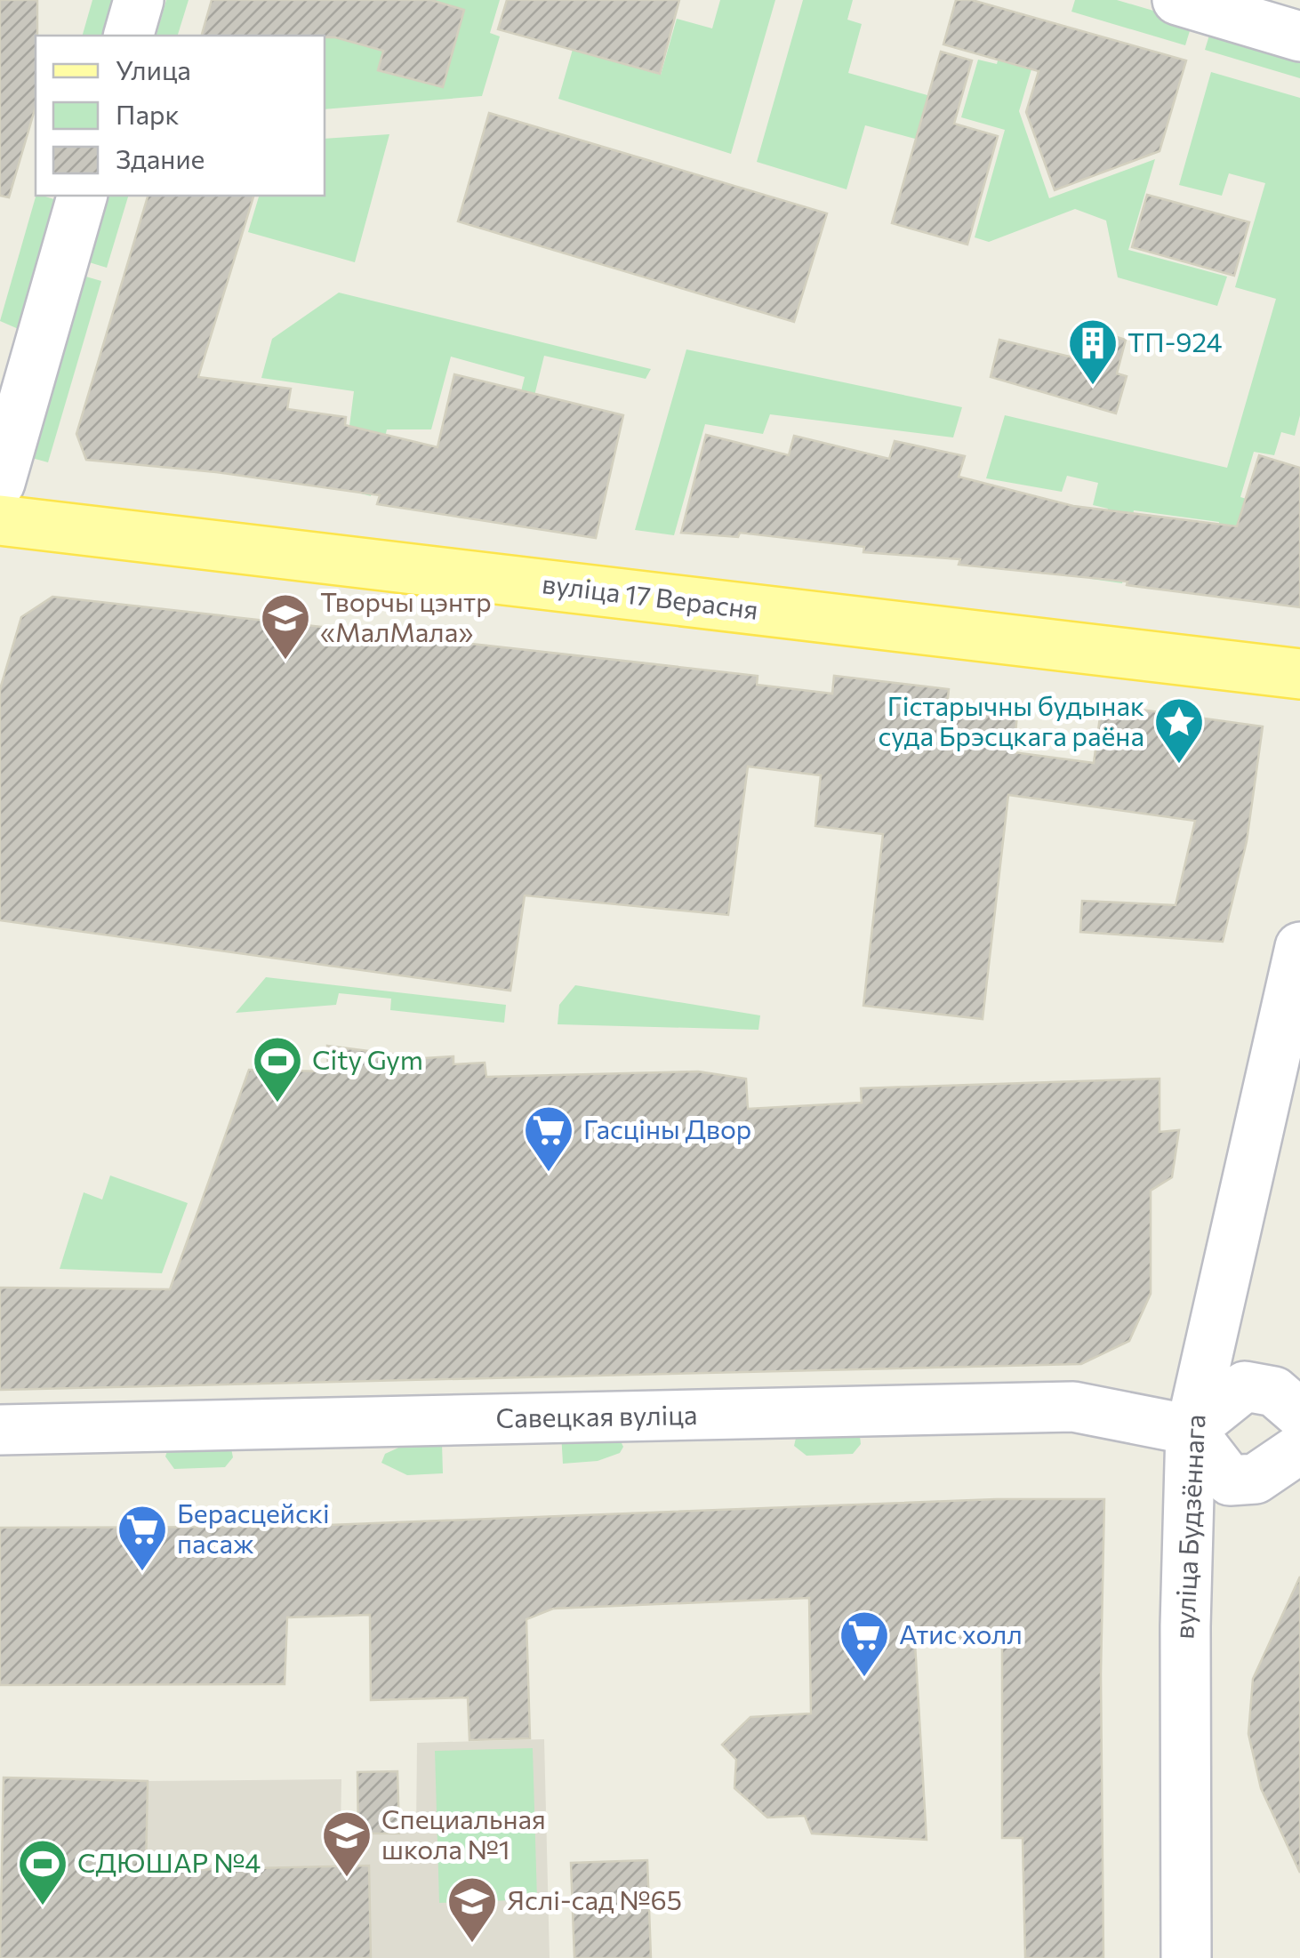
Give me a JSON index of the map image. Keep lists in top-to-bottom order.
{
  "streets": {
    "main road": ["вуліца 17 Верасня"],
    "street": ["Савецкая вуліца", "вуліца Будзённага"]
  },
  "crossings": [
    ["Савецкая вуліца", "вуліца Будзённага"]
  ],
  "places": {
    "building": ["ТП-924"],
    "school or university": ["Творчы цэнтр «МалМала»", "Специальная школа №1", "Яслі-сад №65"],
    "place": ["Гістарычны будынак суда Брэсцкага раёна"],
    "sports": ["City Gym", "СДЮШАР №4"],
    "supermarket": ["Гасціны Двор", "Берасцейскі пасаж", "Атис холл"]
  },
  "legend": ["Улица", "Парк", "Здание"]
}
